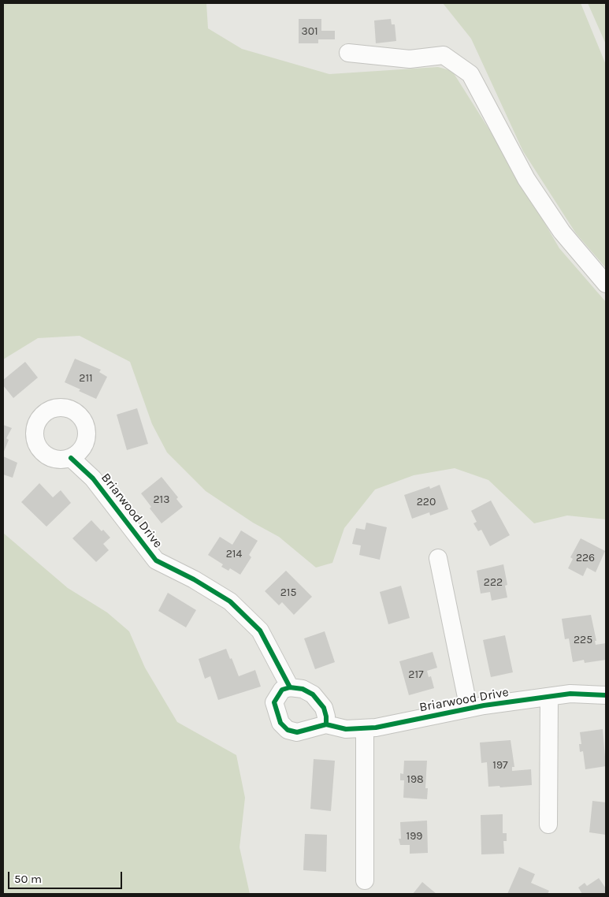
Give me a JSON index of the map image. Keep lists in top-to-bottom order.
{
  "streets": {
    "street": ["Briarwood Drive"]
  },
  "house_numbers": [
    "301",
    "211",
    "213",
    "220",
    "214",
    "226",
    "222",
    "215",
    "225",
    "217",
    "197",
    "198",
    "199"
  ],
  "scale_bar": "50 m"
}
